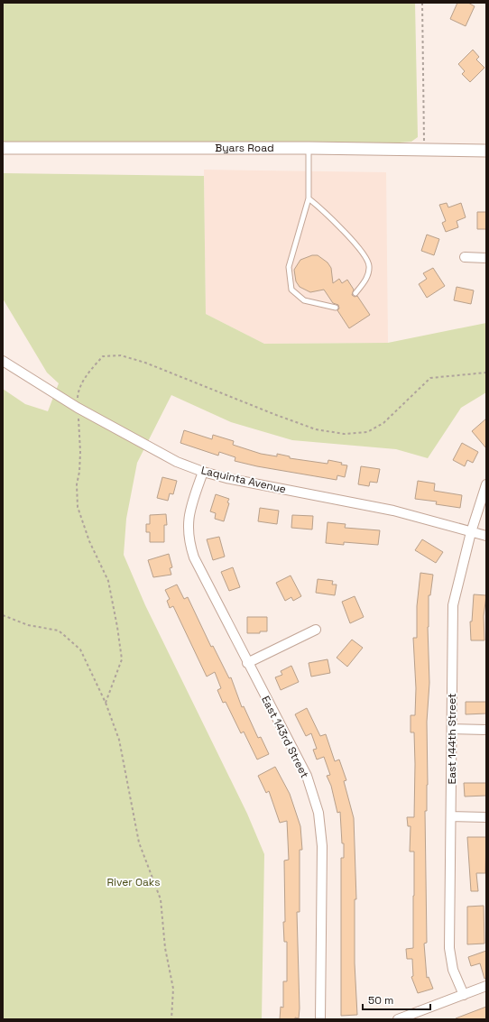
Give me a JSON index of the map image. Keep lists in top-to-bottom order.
{
  "streets": {
    "street": [
      "Byars Road",
      "Laquinta Avenue",
      "East 143rd Street",
      "East 144th Street"
    ]
  },
  "crossings": [
    ["Laquinta Avenue", "East 143rd Street"],
    ["Laquinta Avenue", "East 144th Street"]
  ],
  "parks": ["River Oaks"],
  "scale_bar": "50 m"
}
